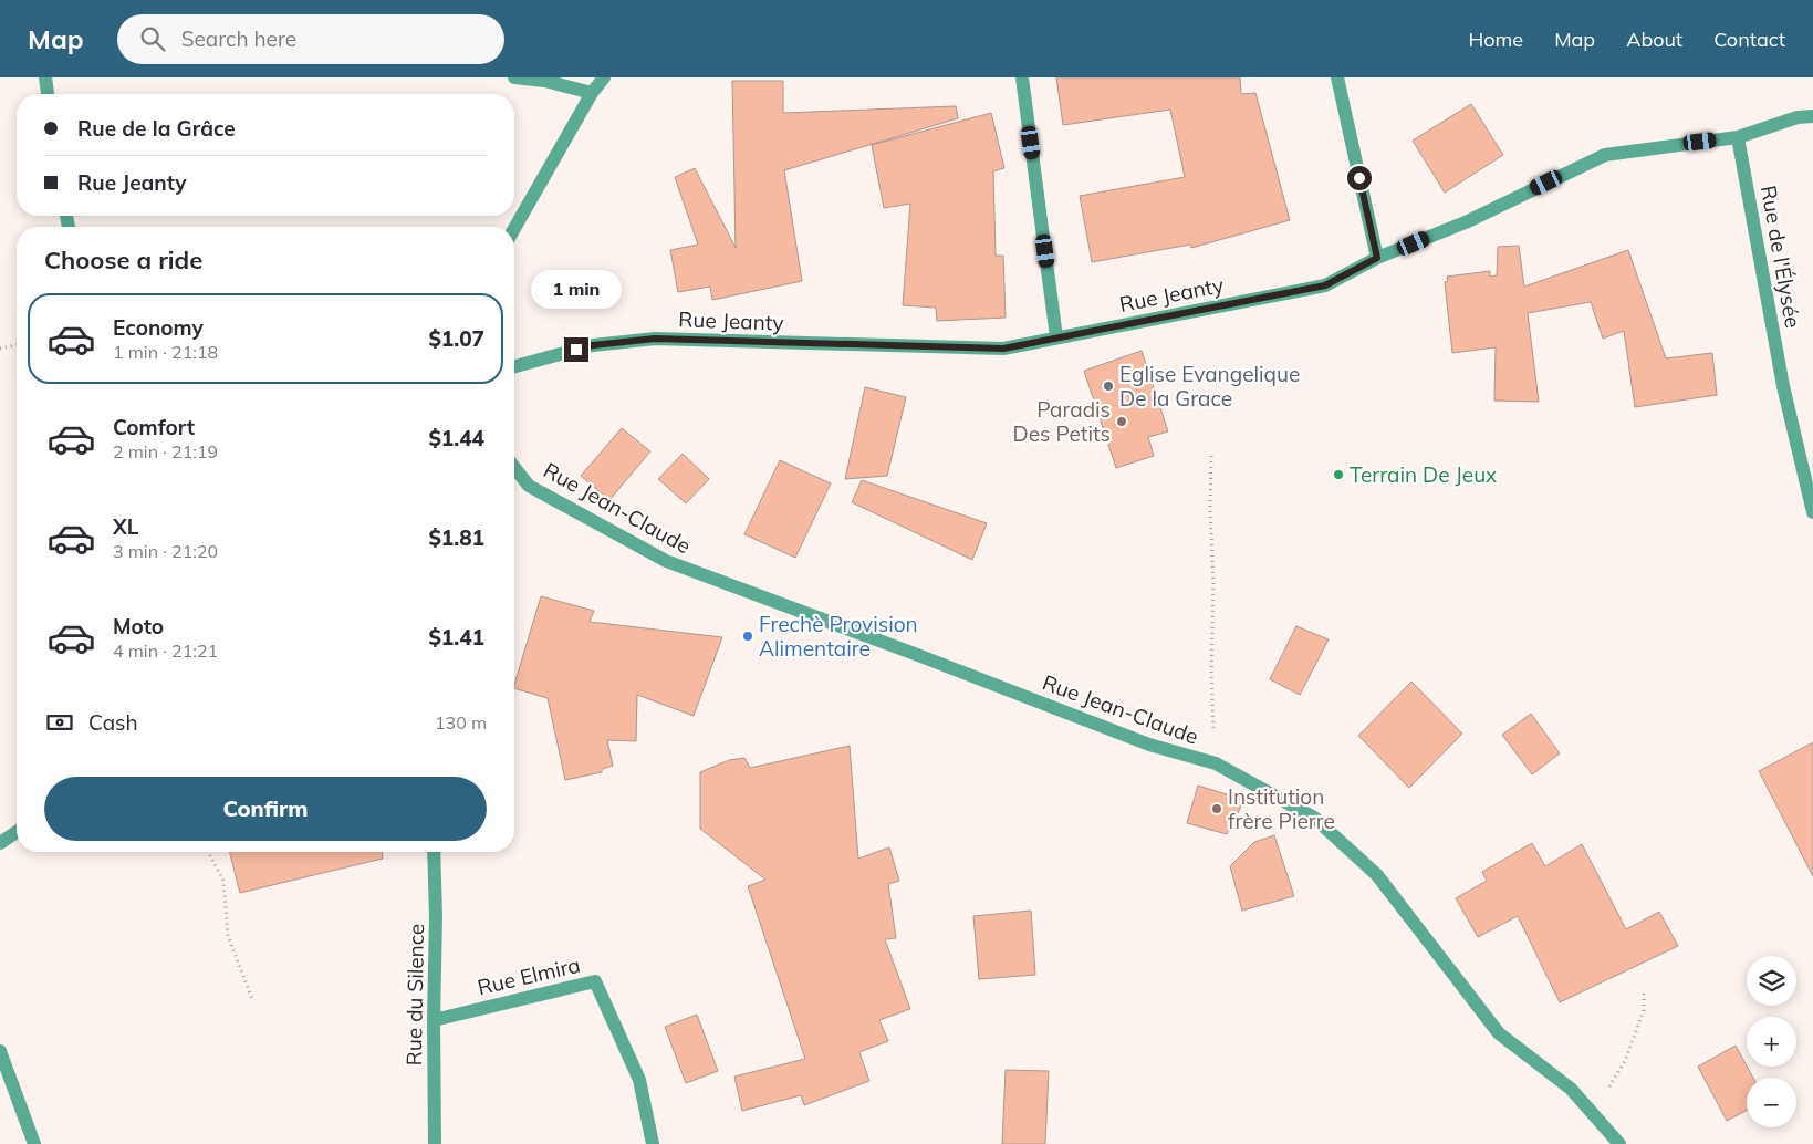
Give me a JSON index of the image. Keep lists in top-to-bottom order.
{
  "streets": {
    "street": [
      "Rue de l'Élysée",
      "Rue Jeanty",
      "Rue Jean-Claude",
      "Rue Elmira",
      "Rue du Silence"
    ]
  },
  "crossings": [
    ["Rue de l'Élysée", "Rue Jeanty"],
    ["Rue Elmira", "Rue du Silence"]
  ],
  "places": [
    "Eglise Evangelique De la Grace",
    "Paradis Des Petits",
    "Terrain De Jeux",
    "Frechè Provision Alimentaire",
    "Institution frère Pierre"
  ],
  "page": {
    "header": "Map",
    "search": "Search here",
    "nav": [
      "Home",
      "Map",
      "About",
      "Contact"
    ],
    "banner": ["Rue de la Grâce", "Rue Jeanty"],
    "heading": "Choose a ride",
    "bubble": "1 min",
    "list": [
      {
        "name": "Economy",
        "note": "1 min · 21:18",
        "value": "$1.07"
      },
      {
        "name": "Comfort",
        "note": "2 min · 21:19",
        "value": "$1.44"
      },
      {
        "name": "XL",
        "note": "3 min · 21:20",
        "value": "$1.81"
      },
      {
        "name": "Moto",
        "note": "4 min · 21:21",
        "value": "$1.41"
      }
    ],
    "pay": ["Cash", "130 m"],
    "buttons": "Confirm",
    "map_buttons": ["+", "−"]
  }
}
